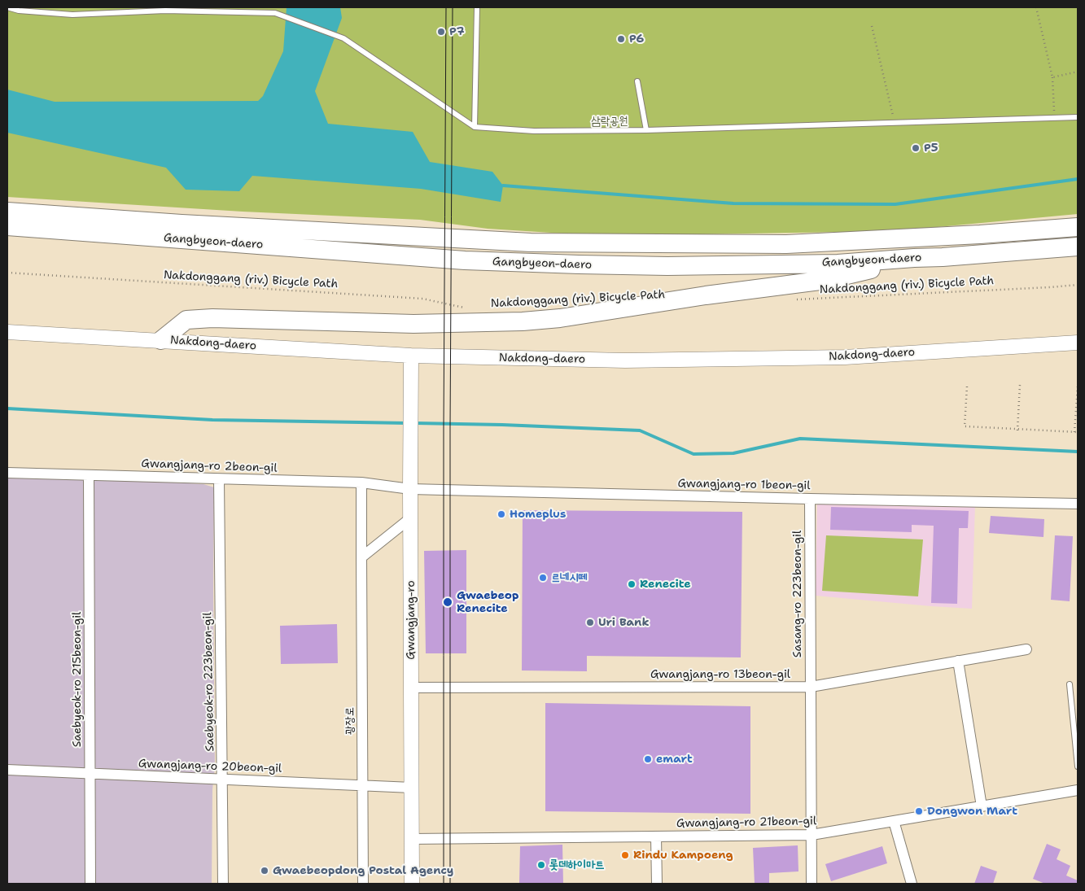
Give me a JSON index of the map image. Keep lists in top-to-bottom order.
{
  "streets": {
    "highway": ["Gangbyeon-daero"],
    "main road": ["Nakdong-daero", "Gwangjang-ro"],
    "street": [
      "Gwangjang-ro 2beon-gil",
      "Gwangjang-ro 1beon-gil",
      "Sasang-ro 223beon-gil",
      "Gwangjang-ro 13beon-gil",
      "Saebyeok-ro 215beon-gil",
      "Saebyeok-ro 223beon-gil",
      "광장로",
      "Gwangjang-ro 20beon-gil",
      "Gwangjang-ro 21beon-gil"
    ],
    "path": ["Nakdonggang (riv.) Bicycle Path"]
  },
  "crossings": [
    ["Nakdong-daero", "Gwangjang-ro"],
    ["Gwangjang-ro 2beon-gil", "Gwangjang-ro 1beon-gil"],
    ["Gwangjang-ro 2beon-gil", "Gwangjang-ro"],
    ["Gwangjang-ro 2beon-gil", "Saebyeok-ro 215beon-gil"],
    ["Gwangjang-ro 2beon-gil", "Saebyeok-ro 223beon-gil"],
    ["Gwangjang-ro 2beon-gil", "광장로"],
    ["Gwangjang-ro 1beon-gil", "Sasang-ro 223beon-gil"],
    ["Gwangjang-ro 1beon-gil", "Gwangjang-ro"],
    ["Sasang-ro 223beon-gil", "Gwangjang-ro 13beon-gil"],
    ["Sasang-ro 223beon-gil", "Gwangjang-ro 21beon-gil"],
    ["Gwangjang-ro", "Gwangjang-ro 13beon-gil"],
    ["Gwangjang-ro", "Gwangjang-ro 20beon-gil"],
    ["Gwangjang-ro", "Gwangjang-ro 21beon-gil"],
    ["Saebyeok-ro 215beon-gil", "Gwangjang-ro 20beon-gil"],
    ["Saebyeok-ro 223beon-gil", "Gwangjang-ro 20beon-gil"],
    ["광장로", "Gwangjang-ro 20beon-gil"]
  ],
  "parks": ["삼락공원"],
  "places": [
    "P7",
    "P6",
    "P5",
    "Homeplus",
    "르네시떼",
    "Renecite",
    "Gwaebeop Renecite",
    "Uri Bank",
    "emart",
    "Dongwon Mart",
    "Rindu Kampoeng",
    "롯데하이마트",
    "Gwaebeopdong Postal Agency"
  ]
}
